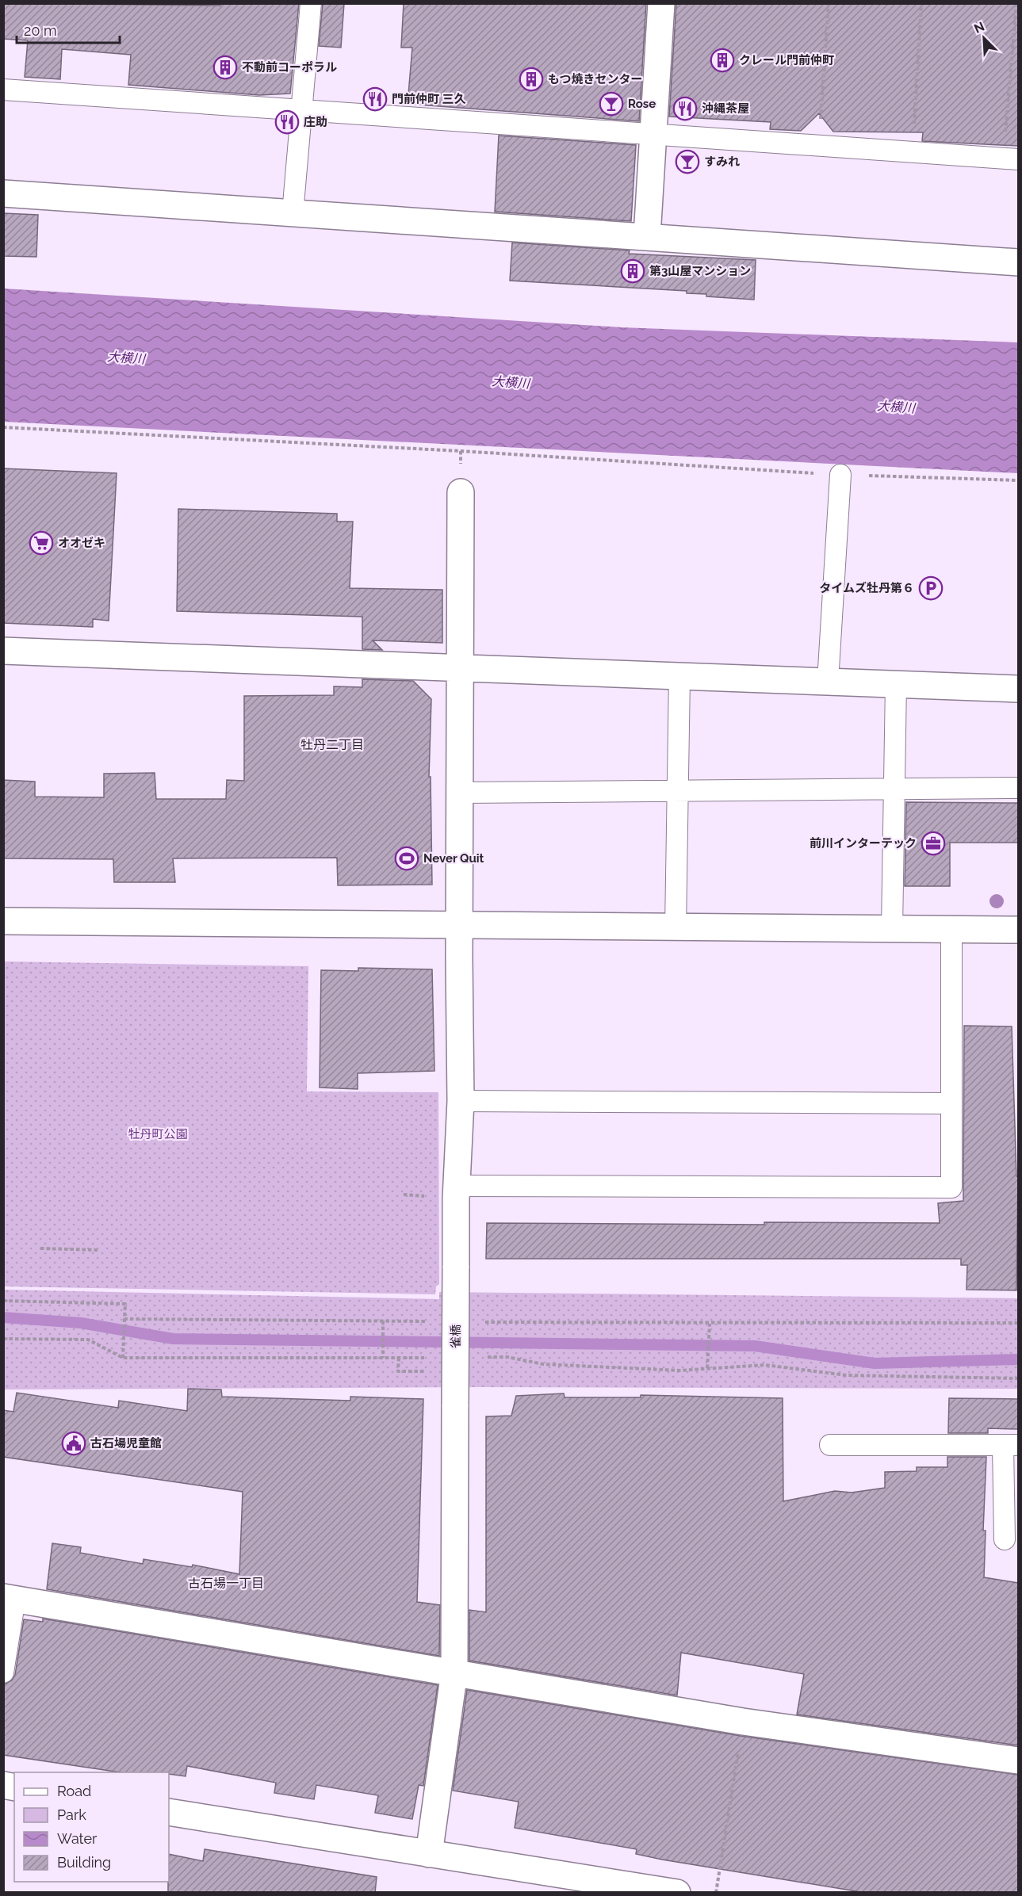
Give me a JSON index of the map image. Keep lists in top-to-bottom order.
{
  "streets": {
    "street": ["雀橋"]
  },
  "districts": ["牡丹二丁目", "古石場一丁目"],
  "water": ["大横川"],
  "parks": ["牡丹町公園"],
  "places": {
    "building": [
      "クレール門前仲町",
      "不動前コーポラル",
      "もつ焼きセンター",
      "第3山屋マンション"
    ],
    "restaurant": ["門前仲町 三久", "沖縄茶屋", "庄助"],
    "bar": ["Rose", "すみれ"],
    "supermarket": ["オオゼキ"],
    "parking": ["タイムズ牡丹第６"],
    "office": ["前川インターテック"],
    "sports": ["Never Quit"],
    "public building": ["古石場児童館"]
  },
  "legend": [
    "Road",
    "Park",
    "Water",
    "Building"
  ],
  "scale_bar": "20 m",
  "north": "top left"
}
